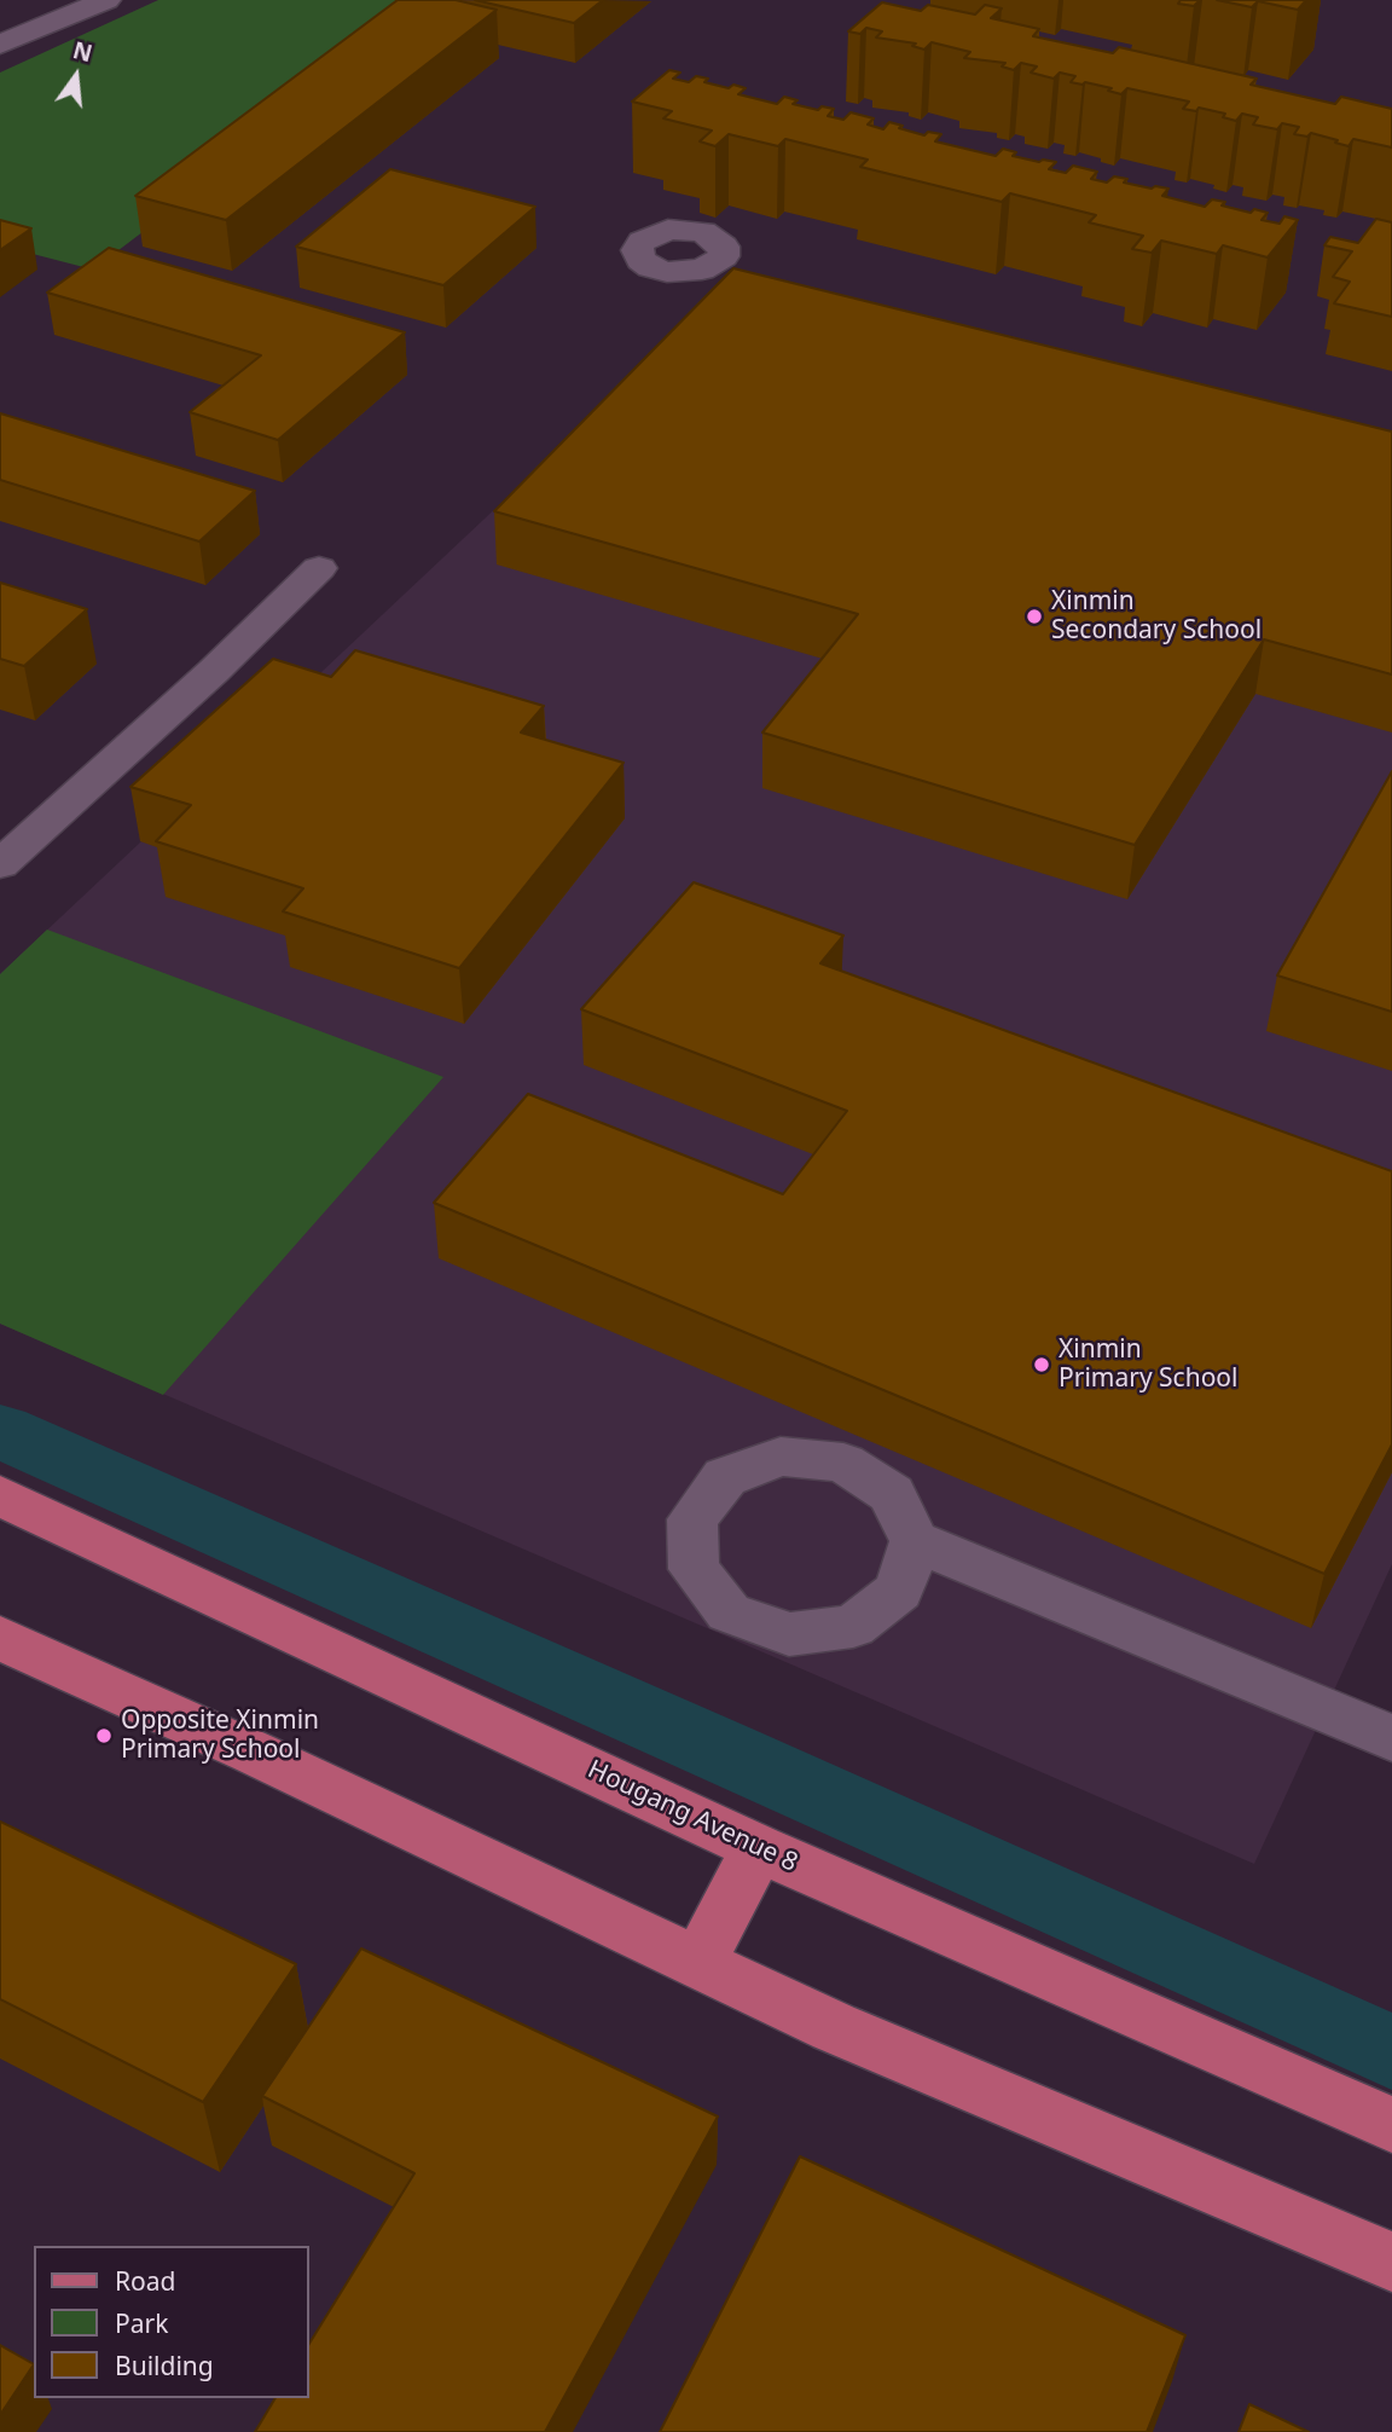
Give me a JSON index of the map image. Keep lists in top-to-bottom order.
{
  "streets": {
    "main road": ["Hougang Avenue 8"]
  },
  "places": ["Xinmin Secondary School", "Xinmin Primary School", "Opposite Xinmin Primary School"],
  "legend": ["Road", "Park", "Building"],
  "north": "top"
}
